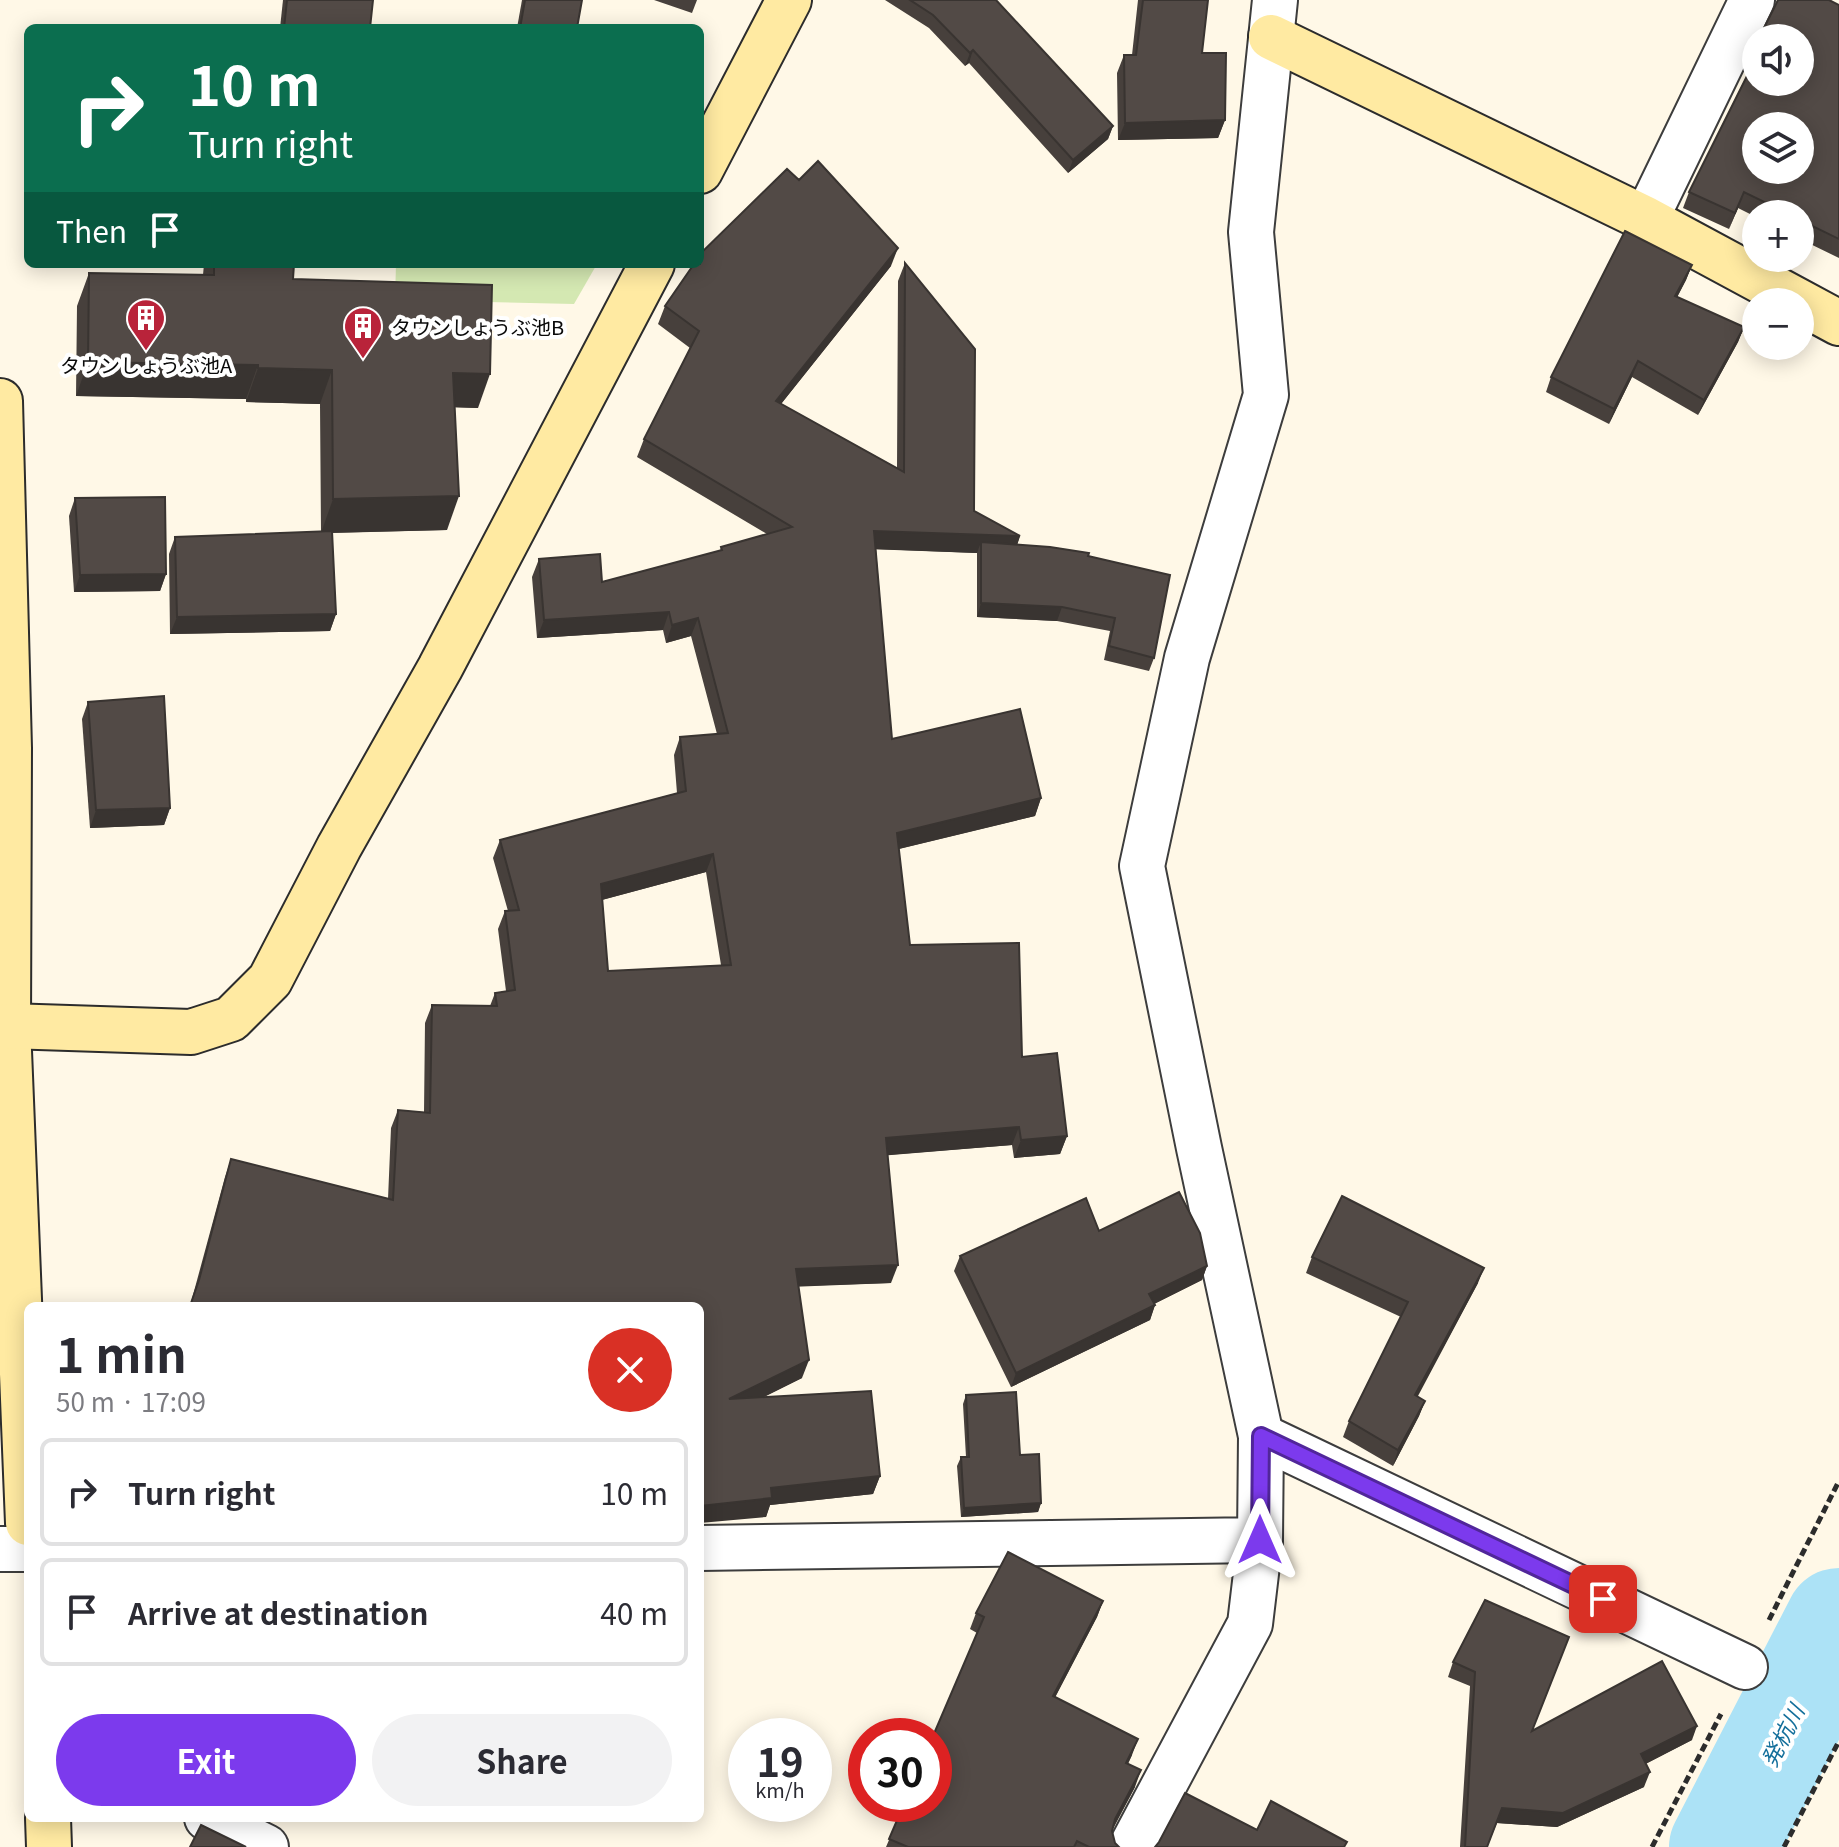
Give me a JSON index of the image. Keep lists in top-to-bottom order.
{
  "water": ["発杭川"],
  "places": {
    "building": ["タウンしょうぶ池A", "タウンしょうぶ池B"]
  },
  "page": {
    "map_buttons": ["+", "−"],
    "turn": ["10 m", "Turn right"],
    "then": "Then",
    "heading": ["1 min", "50 m · 17:09"],
    "list": [
      {
        "name": "Turn right",
        "value": "10 m"
      },
      {
        "name": "Arrive at destination",
        "value": "40 m"
      }
    ],
    "buttons": ["Exit", "Share"],
    "speed": "19 km/h",
    "limit": "30"
  }
}
